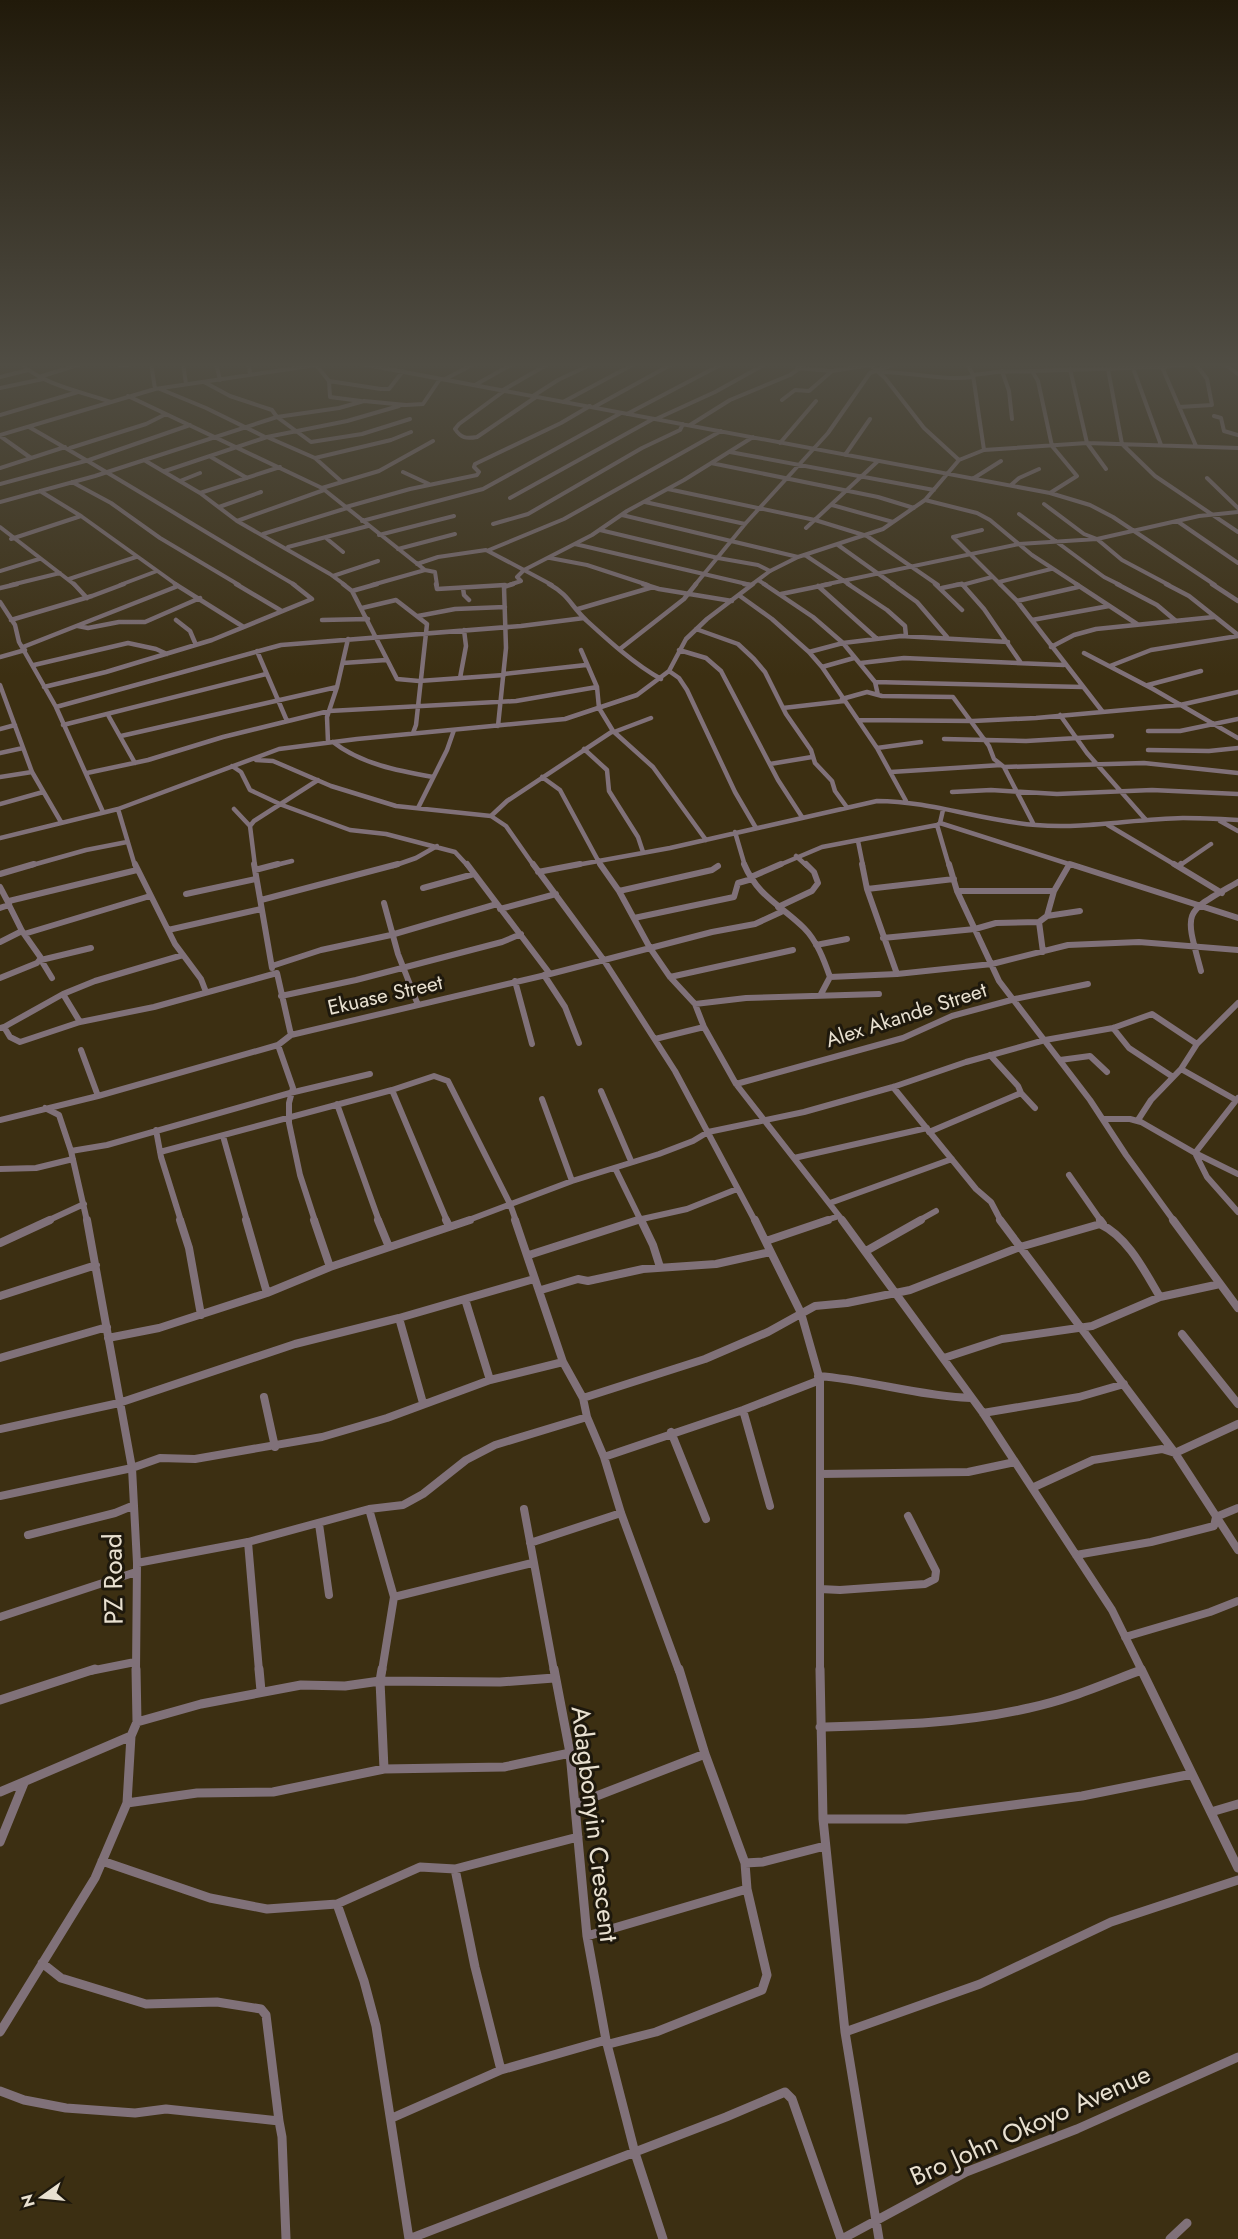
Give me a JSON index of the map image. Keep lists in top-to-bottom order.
{
  "streets": {
    "street": [
      "Ekuase Street",
      "Alex Akande Street",
      "PZ Road",
      "Adagbonyin Crescent",
      "Bro John Okoyo Avenue"
    ]
  },
  "crossings": [
    ["Ekuase Street", "PZ Road"]
  ],
  "north": "left"
}
